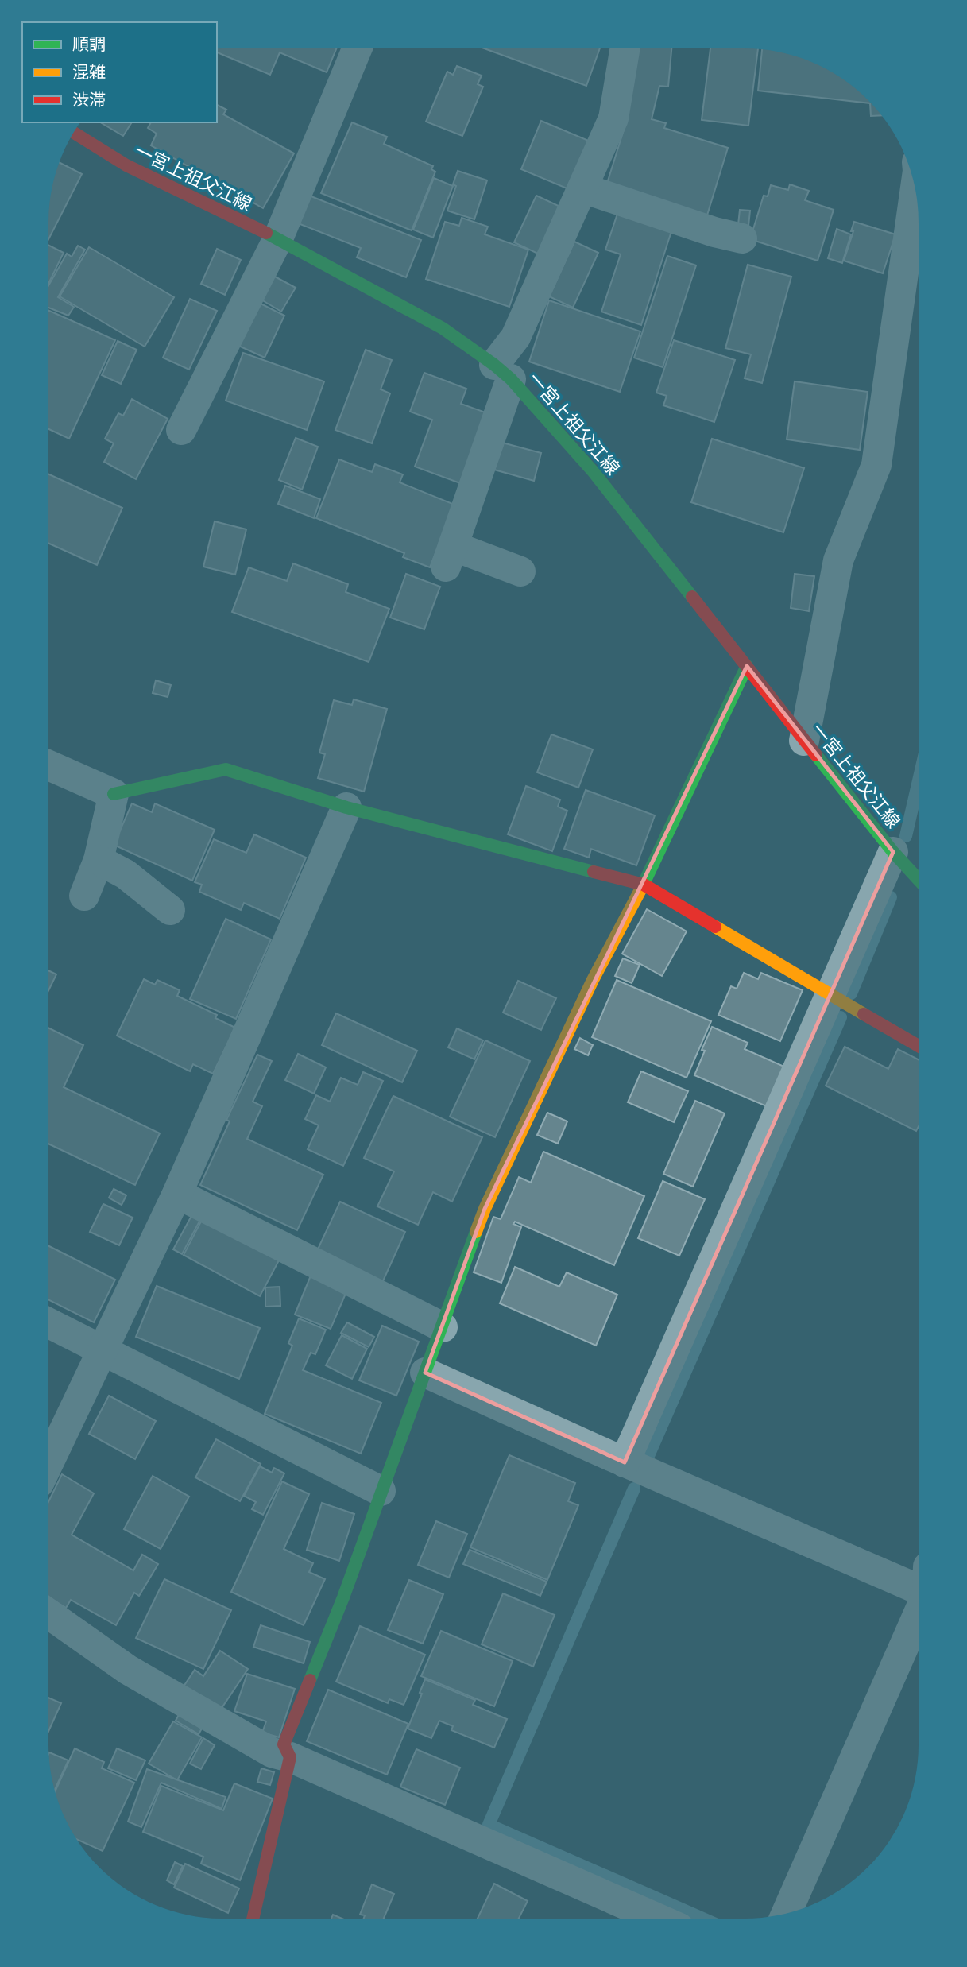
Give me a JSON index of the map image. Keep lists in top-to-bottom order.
{
  "streets": {
    "street": ["一宮上祖父江線"]
  },
  "legend": ["順調", "混雑", "渋滞"]
}
